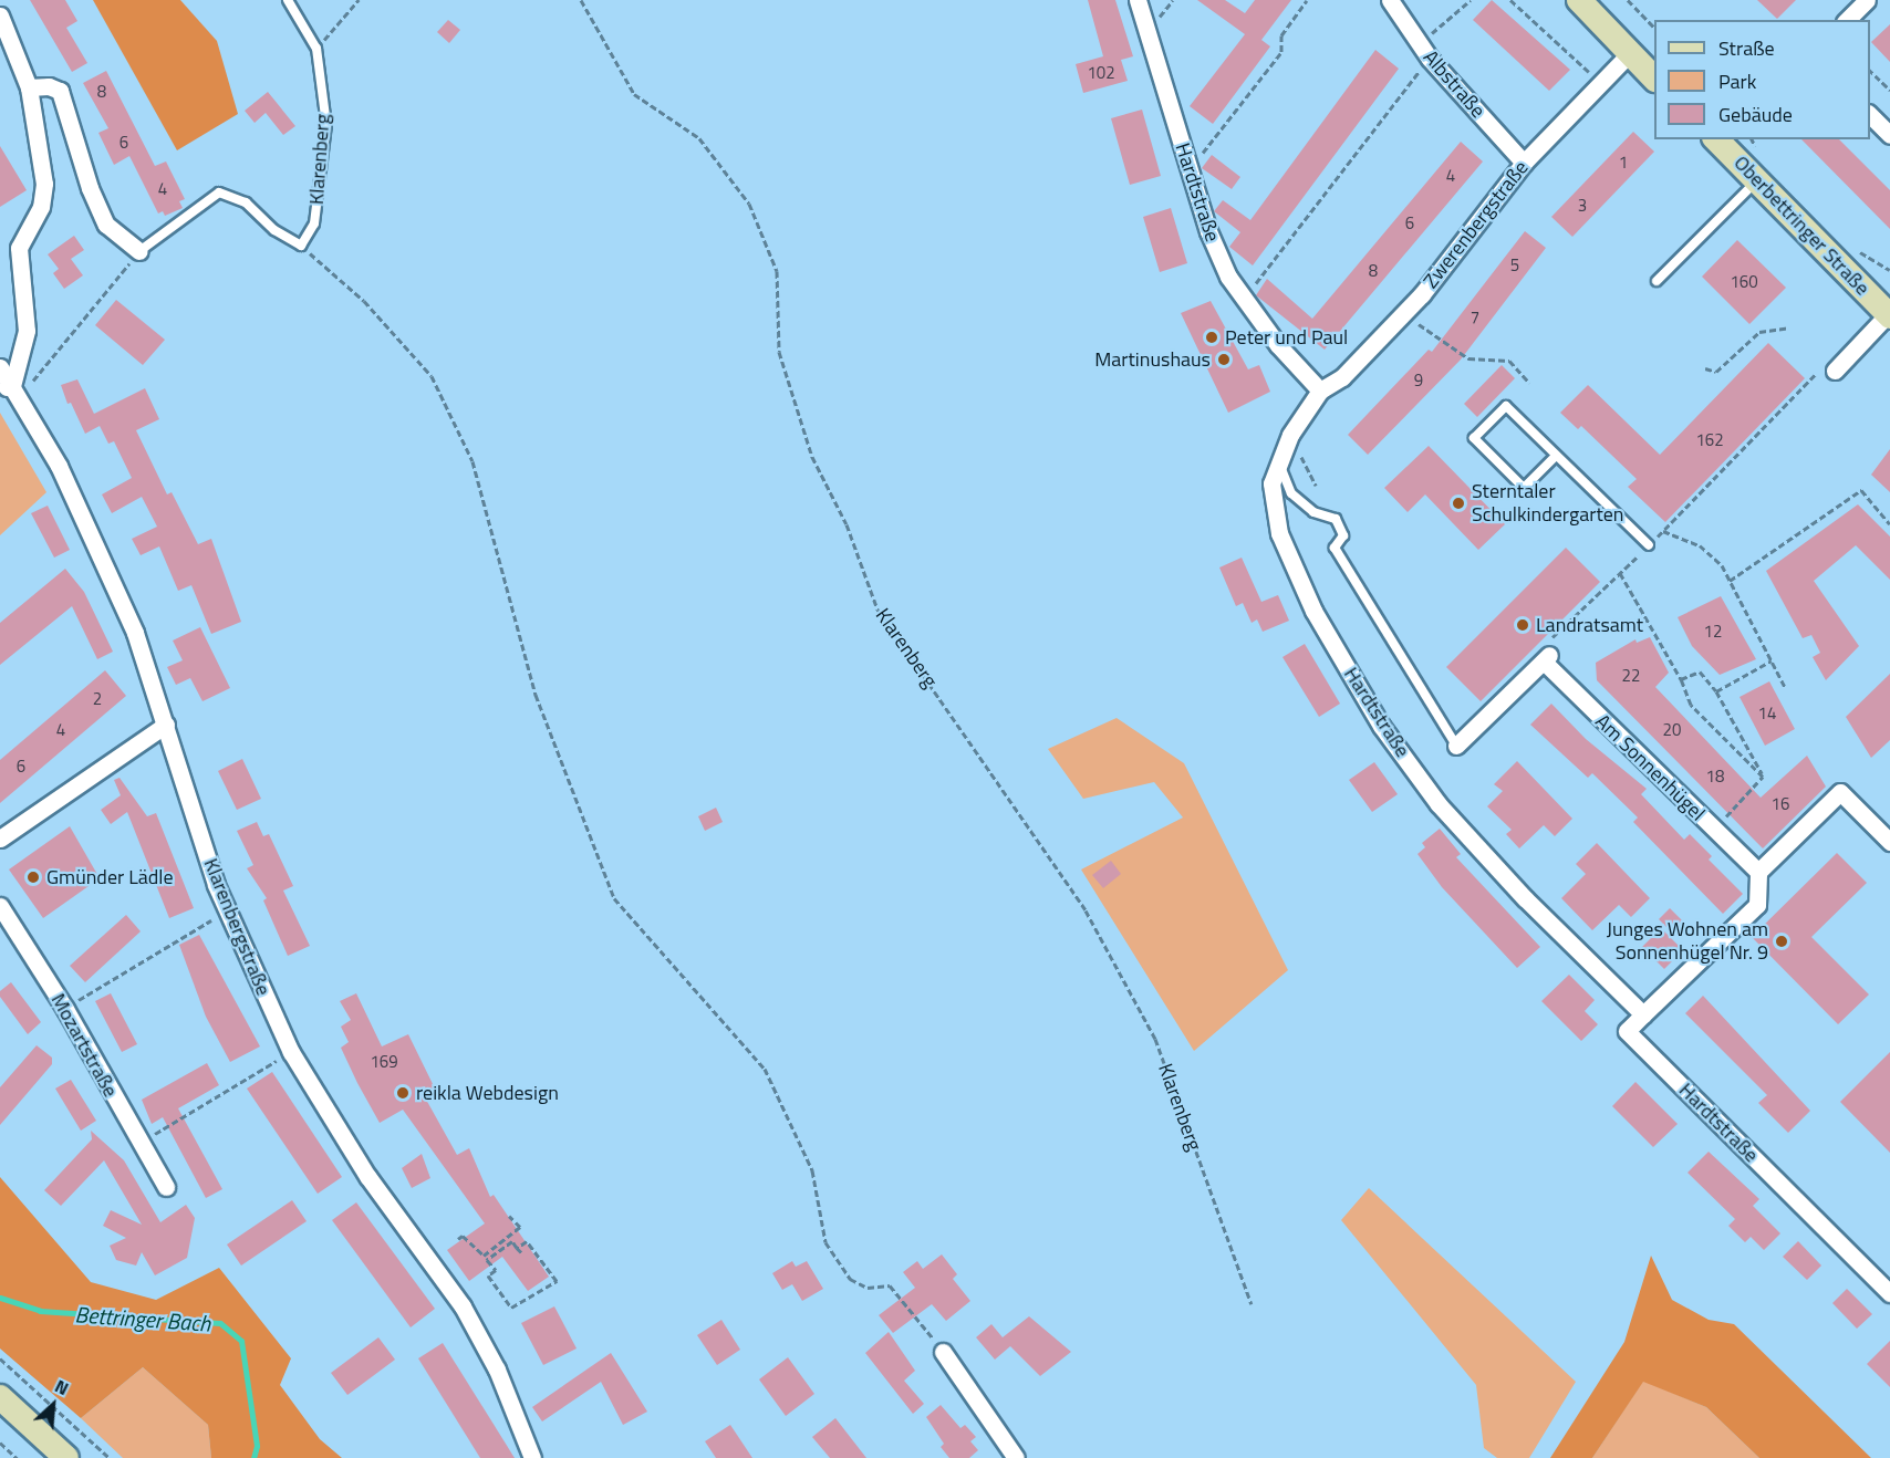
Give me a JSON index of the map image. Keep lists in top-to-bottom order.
{
  "streets": {
    "street": [
      "Albstraße",
      "Hardtstraße",
      "Zwerenbergstraße",
      "Oberbettringer Straße",
      "Am Sonnenhügel",
      "Klarenbergstraße",
      "Mozartstraße"
    ],
    "lane": ["Klarenberg"]
  },
  "crossings": [
    ["Albstraße", "Zwerenbergstraße"],
    ["Hardtstraße", "Zwerenbergstraße"]
  ],
  "water": ["Bettringer Bach"],
  "places": [
    "Peter und Paul",
    "Martinushaus",
    "Sterntaler Schulkindergarten",
    "Landratsamt",
    "Gmünder Lädle",
    "Junges Wohnen am Sonnenhügel Nr. 9",
    "reikla Webdesign"
  ],
  "house_numbers": [
    "102",
    "8",
    "6",
    "1",
    "4",
    "4",
    "3",
    "6",
    "5",
    "8",
    "160",
    "7",
    "9",
    "162",
    "12",
    "22",
    "2",
    "14",
    "4",
    "20",
    "6",
    "18",
    "16",
    "169"
  ],
  "legend": ["Straße", "Park", "Gebäude"],
  "north": "top right"
}
